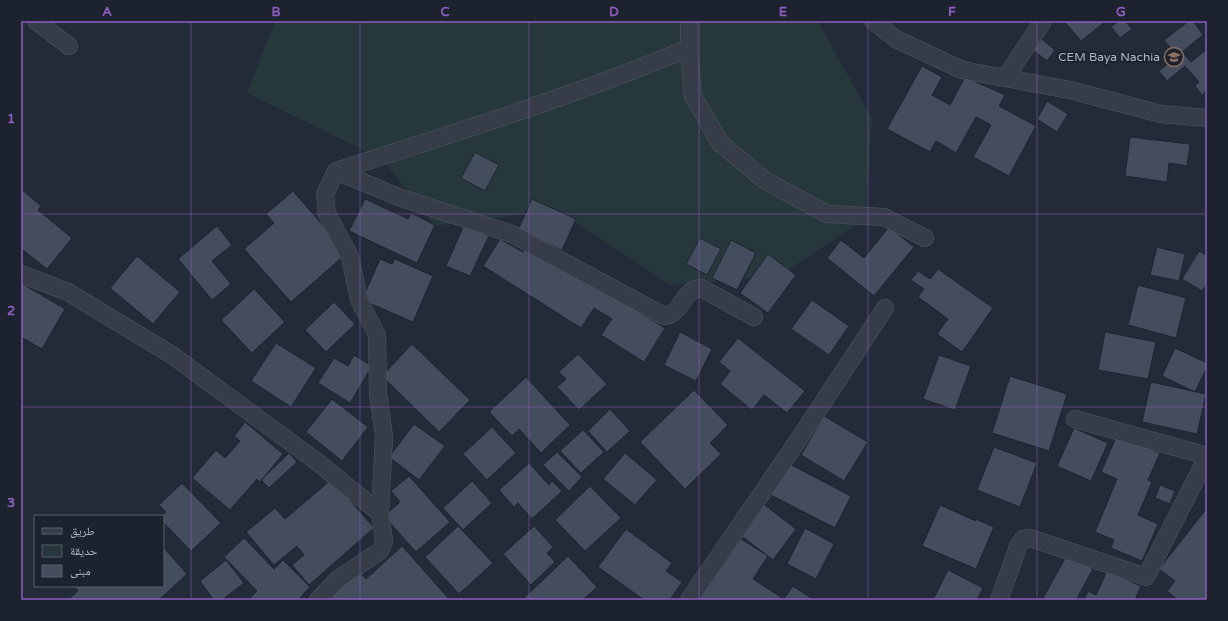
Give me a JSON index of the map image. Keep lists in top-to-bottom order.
{
  "places": {
    "school or university": ["CEM Baya Nachia"]
  },
  "legend": ["طريق", "حديقة", "مبنى"],
  "grid": {
    "columns": [
      "A",
      "B",
      "C",
      "D",
      "E",
      "F",
      "G"
    ],
    "rows": ["1", "2", "3"]
  }
}
